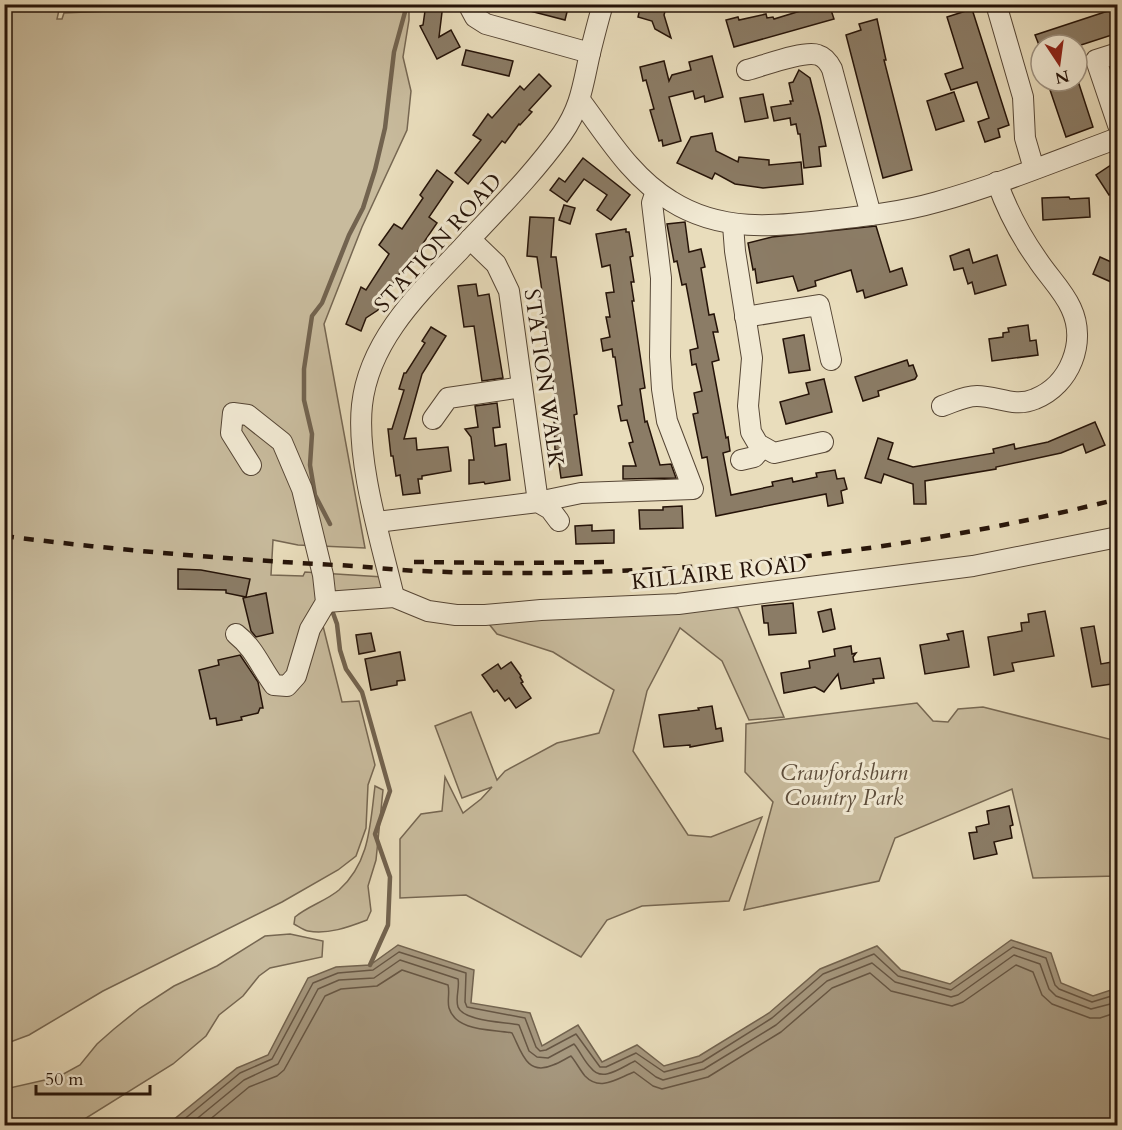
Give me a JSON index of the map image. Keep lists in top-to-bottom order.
{
  "streets": {
    "street": ["STATION ROAD", "STATION WALK", "KILLAIRE ROAD"]
  },
  "crossings": [
    ["STATION ROAD", "STATION WALK"],
    ["STATION ROAD", "KILLAIRE ROAD"]
  ],
  "parks": ["Crawfordsburn Country Park"],
  "scale_bar": "50 m",
  "north": "bottom"
}
